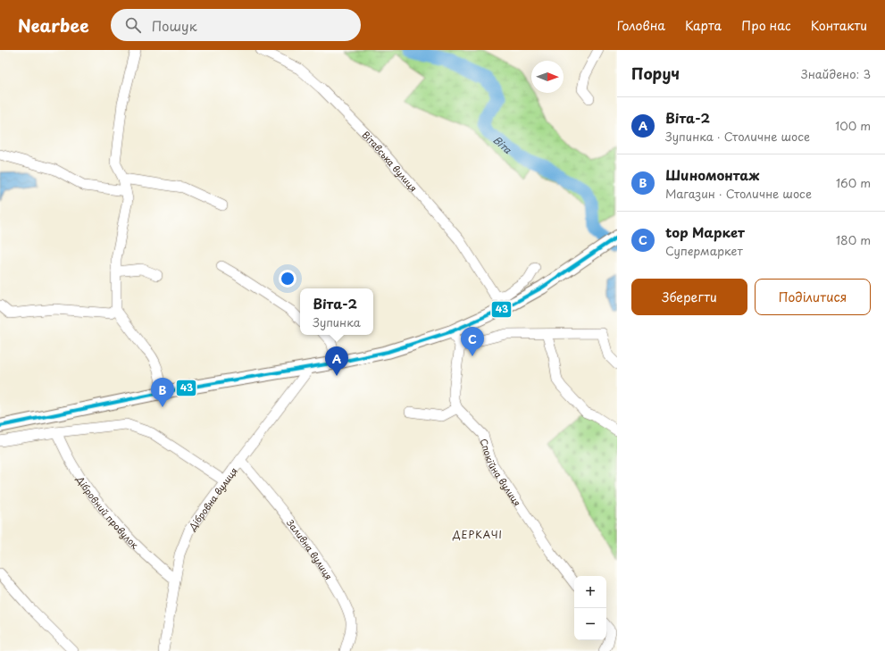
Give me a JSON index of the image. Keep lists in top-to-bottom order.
{
  "streets": {
    "street": [
      "Вітавська вулиця",
      "Спокійна вулиця",
      "Дібровна вулиця",
      "Дібровний провулок",
      "Заливна вулиця"
    ]
  },
  "crossings": [
    ["Дібровна вулиця", "Дібровний провулок"],
    ["Дібровна вулиця", "Заливна вулиця"]
  ],
  "districts": ["ДЕРКАЧІ"],
  "water": ["Віта"],
  "lines": ["transit line 43"],
  "north": "right",
  "page": {
    "header": "Nearbee",
    "search": "Пошук",
    "nav": [
      "Головна",
      "Карта",
      "Про нас",
      "Контакти"
    ],
    "heading": ["Поруч", "Знайдено: 3"],
    "list": [
      {
        "mark": "A",
        "name": "Віта-2",
        "note": "Зупинка · Столичне шосе",
        "value": "100 m"
      },
      {
        "mark": "B",
        "name": "Шиномонтаж",
        "note": "Магазин · Столичне шосе",
        "value": "160 m"
      },
      {
        "mark": "C",
        "name": "top Маркет",
        "note": "Супермаркет",
        "value": "180 m"
      }
    ],
    "buttons": ["Зберегти", "Поділитися"],
    "popup": ["Віта-2", "Зупинка"],
    "pins": ["C", "A", "B"],
    "map_buttons": ["+", "−"]
  }
}
